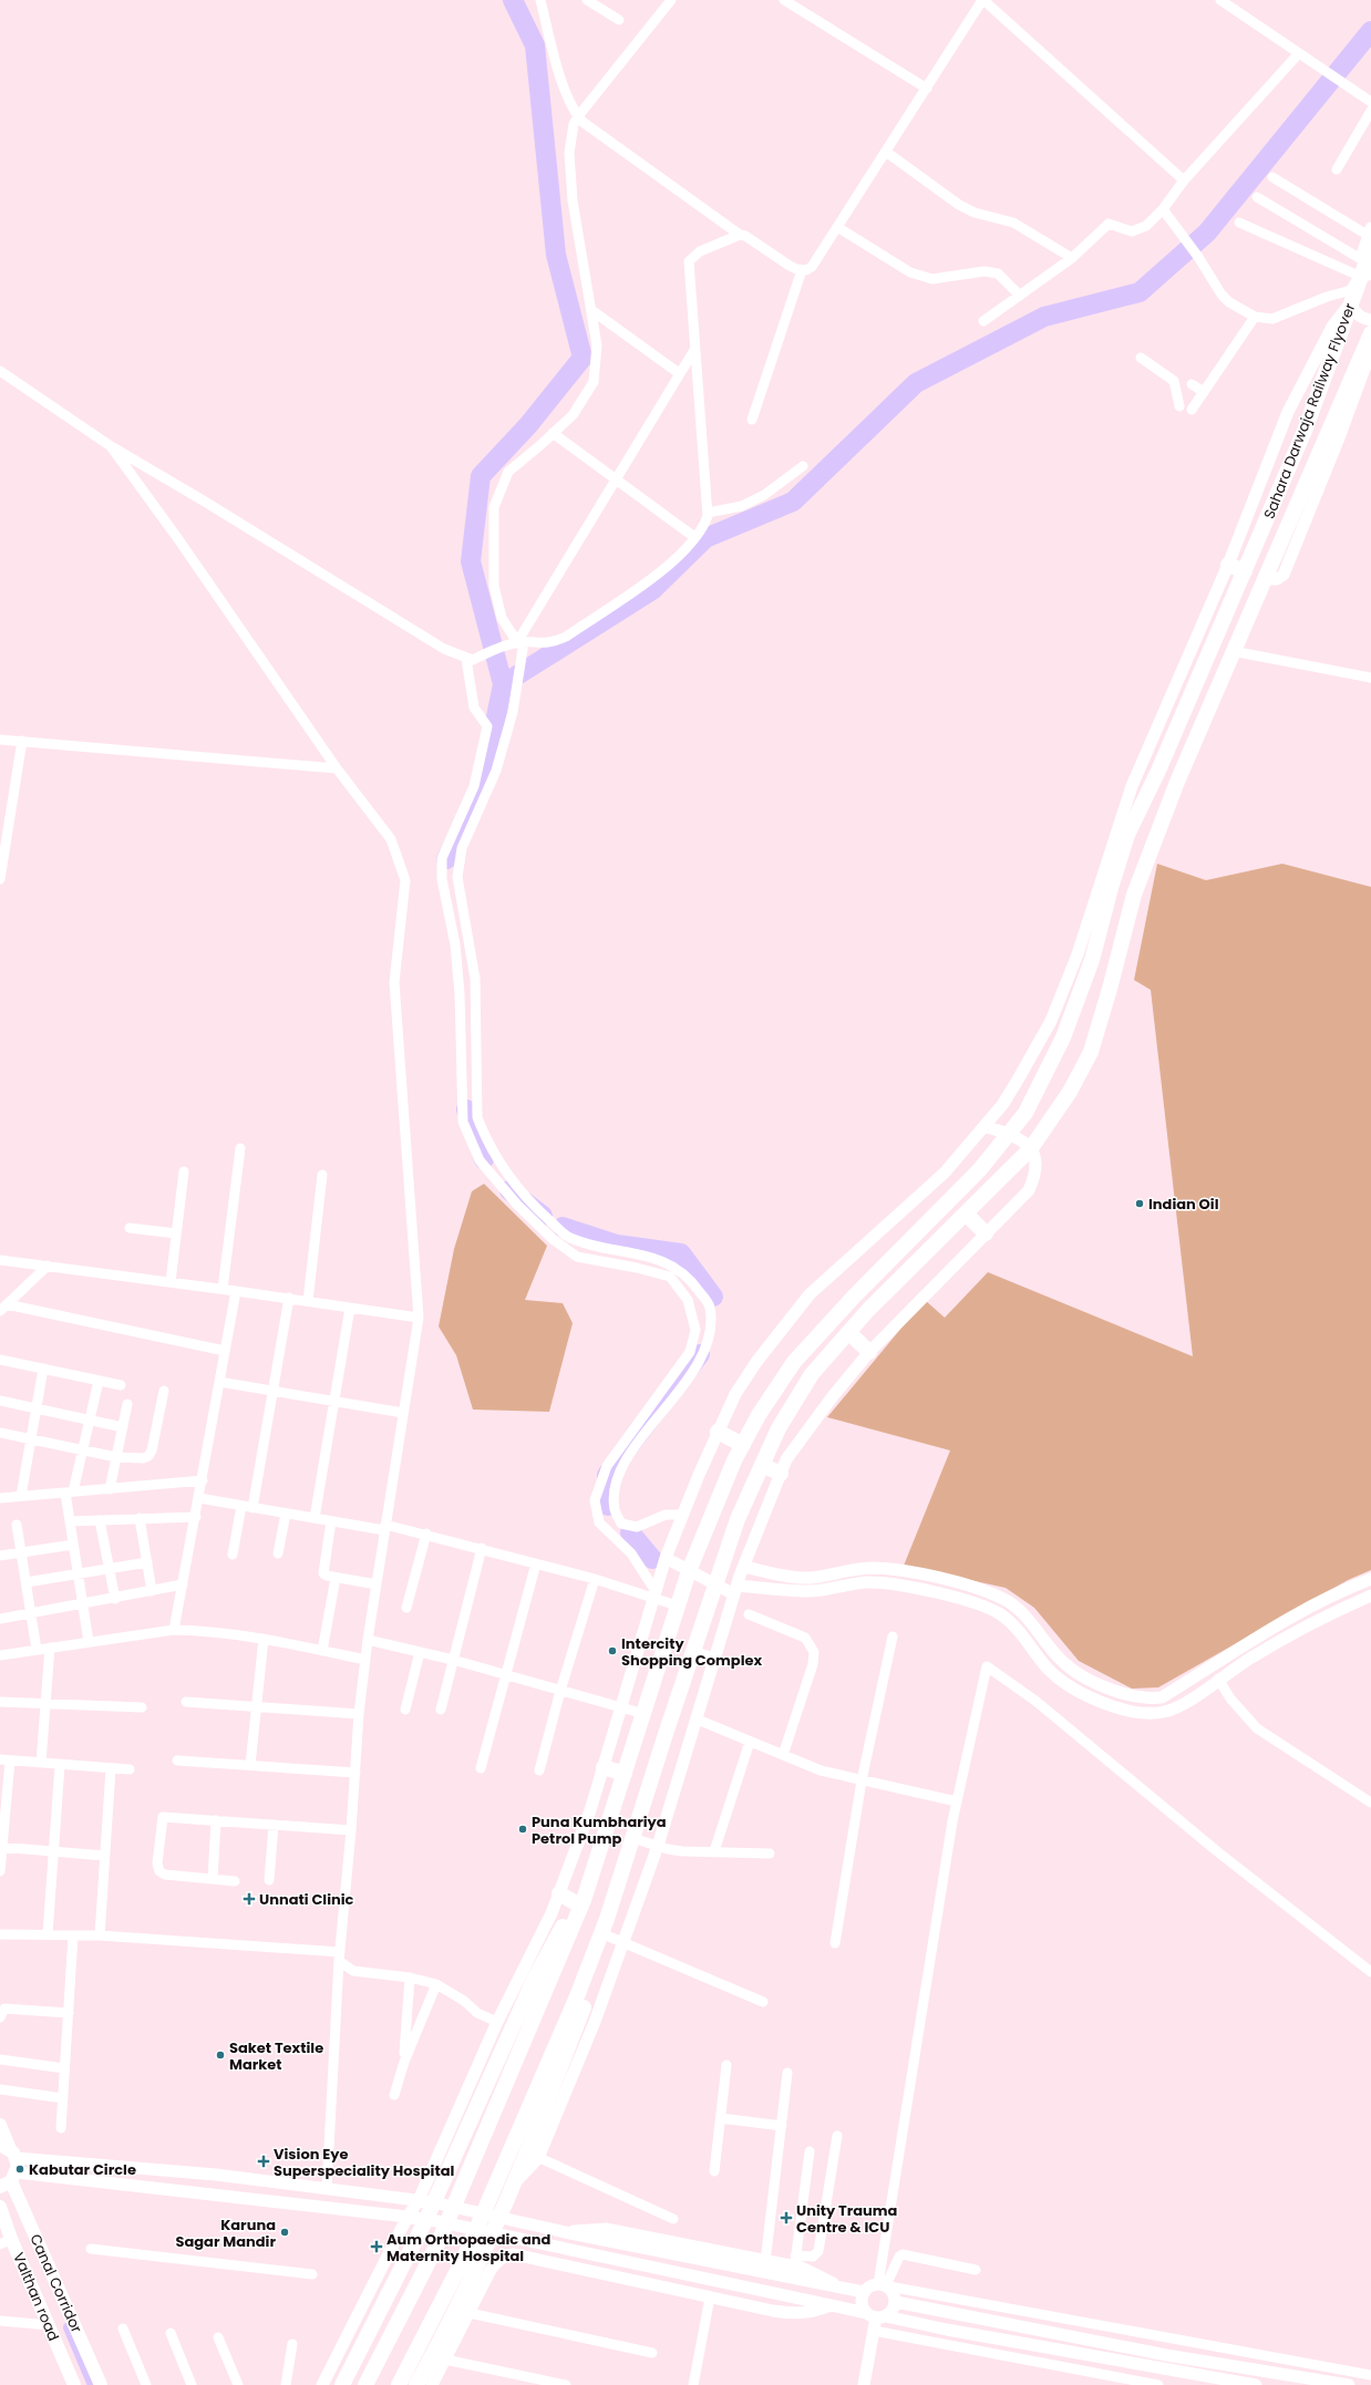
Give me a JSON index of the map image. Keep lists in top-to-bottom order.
{
  "streets": {
    "highway": ["Sahara Darwaja Railway Flyover"],
    "main road": ["Canal Corridor", "Valthan road"]
  },
  "places": {
    "other": [
      "Indian Oil",
      "Intercity Shopping Complex",
      "Puna Kumbhariya Petrol Pump",
      "Saket Textile Market",
      "Kabutar Circle",
      "Karuna Sagar Mandir"
    ],
    "health": [
      "Unnati Clinic",
      "Vision Eye Superspeciality Hospital",
      "Unity Trauma Centre & ICU",
      "Aum Orthopaedic and Maternity Hospital"
    ]
  }
}
